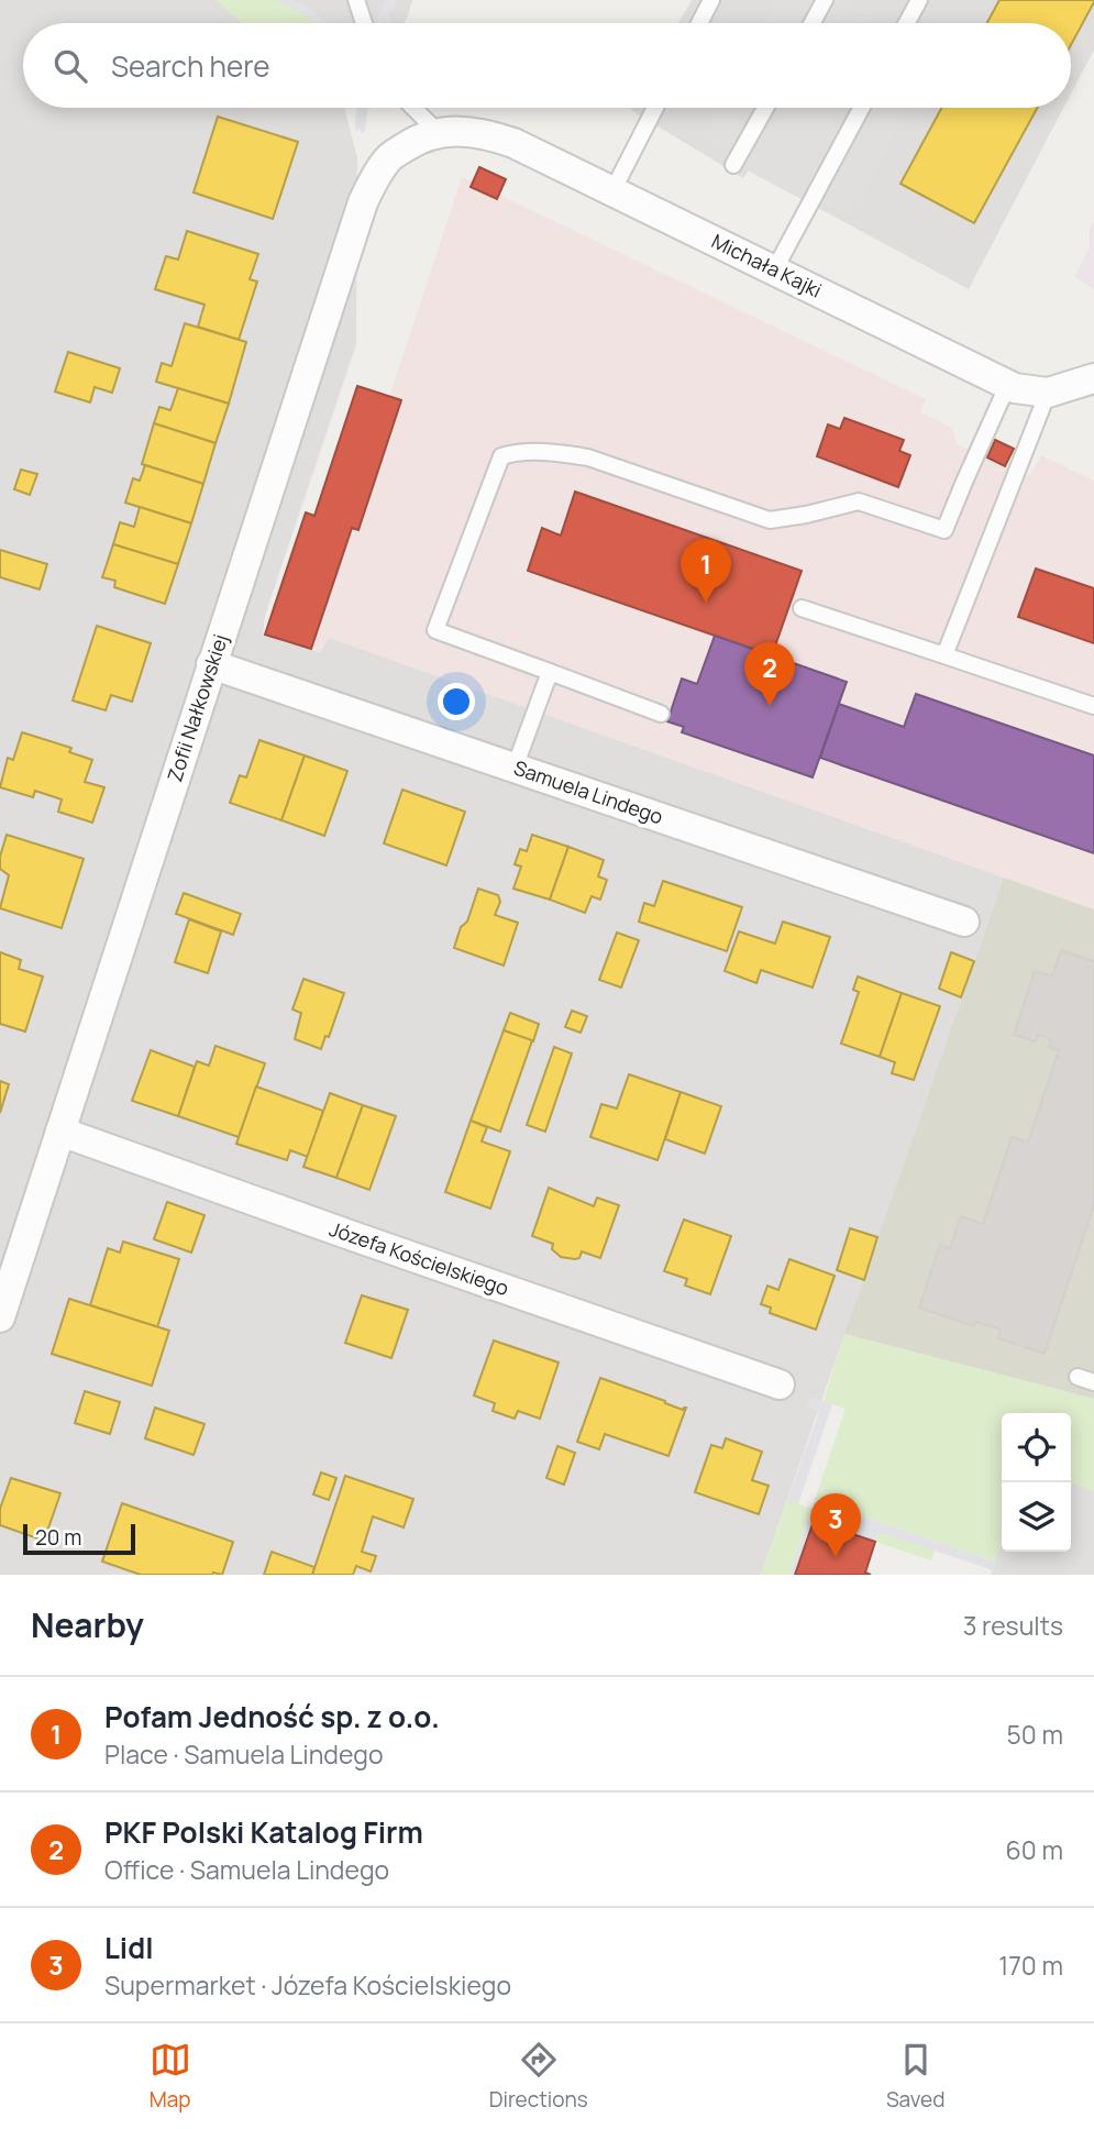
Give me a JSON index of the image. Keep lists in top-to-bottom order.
{
  "streets": {
    "street": [
      "Michała Kajki",
      "Zofii Nałkowskiej",
      "Samuela Lindego",
      "Józefa Kościelskiego"
    ]
  },
  "crossings": [
    ["Michała Kajki", "Zofii Nałkowskiej"],
    ["Zofii Nałkowskiej", "Samuela Lindego"],
    ["Zofii Nałkowskiej", "Józefa Kościelskiego"]
  ],
  "scale_bar": "20 m",
  "page": {
    "search": "Search here",
    "pins": ["1", "2", "3"],
    "scale": "20 m",
    "heading": ["Nearby", "3 results"],
    "list": [
      {
        "mark": "1",
        "name": "Pofam Jedność sp. z o.o.",
        "note": "Place · Samuela Lindego",
        "value": "50 m"
      },
      {
        "mark": "2",
        "name": "PKF Polski Katalog Firm",
        "note": "Office · Samuela Lindego",
        "value": "60 m"
      },
      {
        "mark": "3",
        "name": "Lidl",
        "note": "Supermarket · Józefa Kościelskiego",
        "value": "170 m"
      }
    ],
    "nav": ["Map", "Directions", "Saved"]
  }
}
